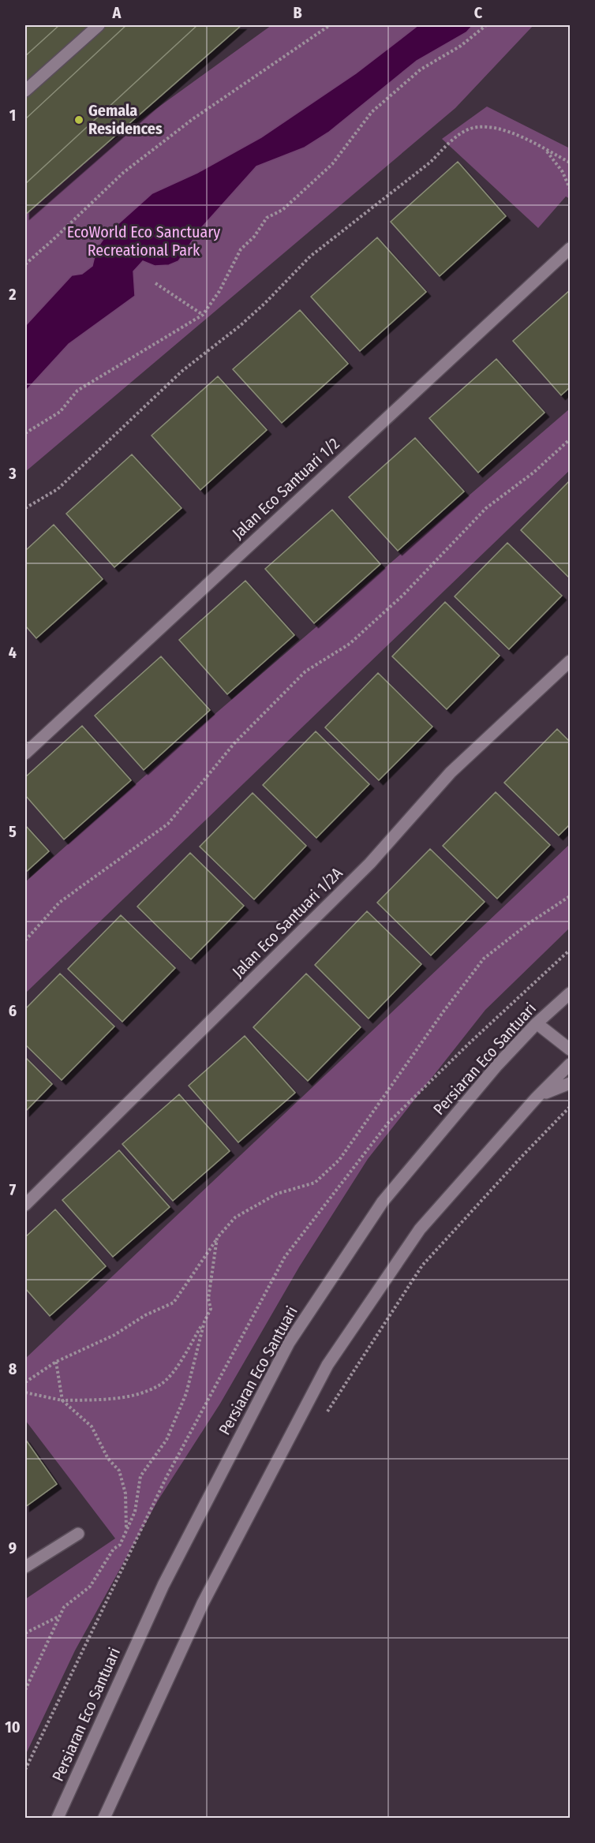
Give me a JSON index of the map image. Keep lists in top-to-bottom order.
{
  "streets": {
    "street": ["Jalan Eco Santuari 1/2", "Jalan Eco Santuari 1/2A", "Persiaran Eco Santuari"]
  },
  "parks": ["EcoWorld Eco Sanctuary Recreational Park"],
  "places": ["Gemala Residences"],
  "grid": {
    "columns": ["A", "B", "C"],
    "rows": [
      "1",
      "2",
      "3",
      "4",
      "5",
      "6",
      "7",
      "8",
      "9",
      "10"
    ]
  }
}
